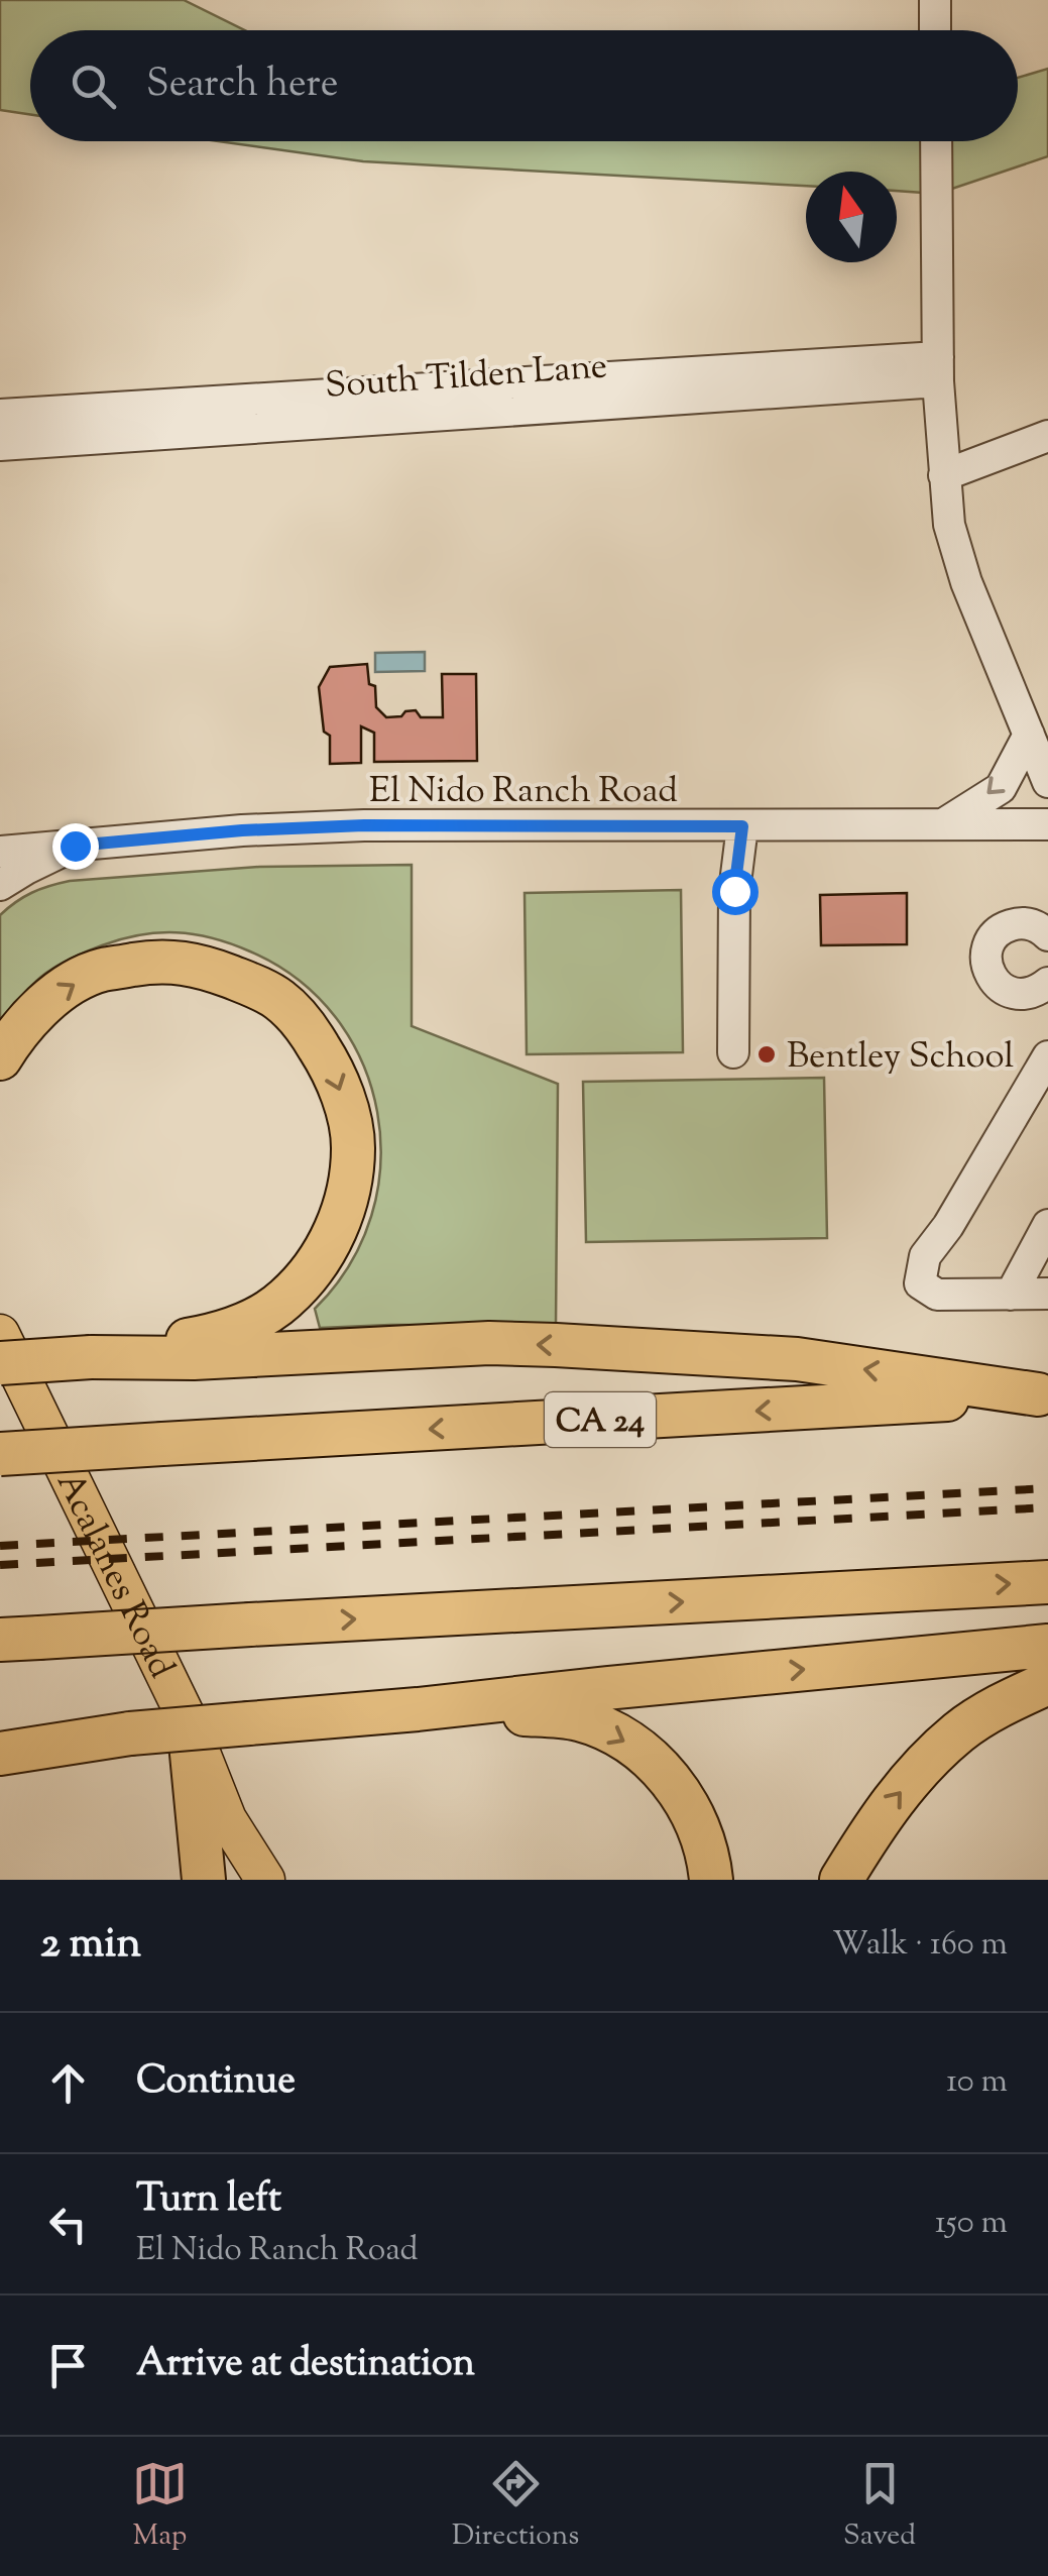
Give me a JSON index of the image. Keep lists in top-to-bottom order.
{
  "streets": {
    "highway": ["CA 24"],
    "main road": ["Acalanes Road"],
    "street": ["South Tilden Lane", "El Nido Ranch Road"]
  },
  "places": ["Bentley School"],
  "north": "top",
  "page": {
    "search": "Search here",
    "heading": ["2 min", "Walk · 160 m"],
    "list": [
      ["Continue", "10 m"],
      ["Turn left", "El Nido Ranch Road", "150 m"],
      "Arrive at destination"
    ],
    "nav": ["Map", "Directions", "Saved"]
  }
}
